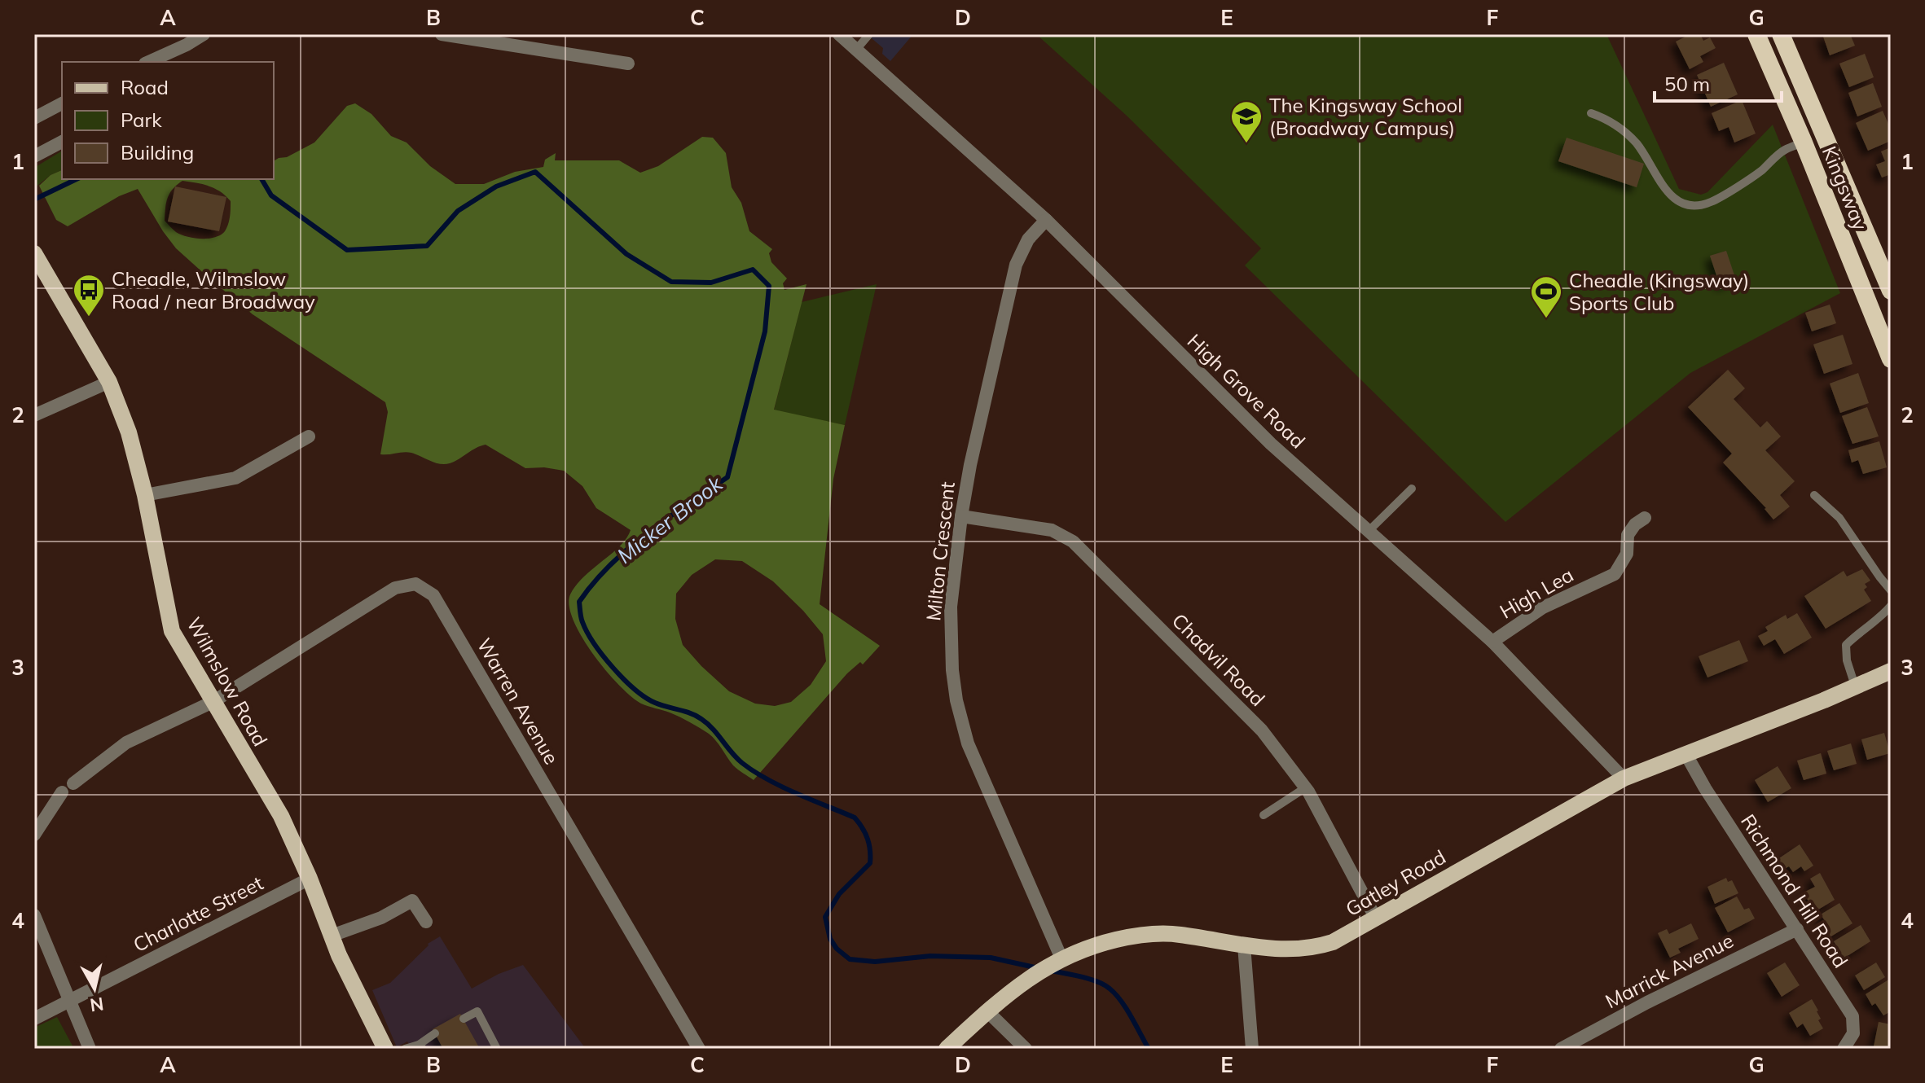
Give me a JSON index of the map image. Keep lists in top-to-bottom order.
{
  "streets": {
    "highway": ["Kingsway"],
    "main road": ["Wilmslow Road", "Gatley Road"],
    "street": [
      "High Grove Road",
      "Milton Crescent",
      "High Lea",
      "Chadvil Road",
      "Warren Avenue",
      "Richmond Hill Road",
      "Charlotte Street",
      "Marrick Avenue"
    ]
  },
  "crossings": [
    ["High Grove Road", "Milton Crescent"],
    ["High Grove Road", "High Lea"],
    ["High Grove Road", "Gatley Road"],
    ["Milton Crescent", "Chadvil Road"],
    ["Milton Crescent", "Gatley Road"],
    ["Chadvil Road", "Gatley Road"],
    ["Wilmslow Road", "Warren Avenue"],
    ["Wilmslow Road", "Charlotte Street"],
    ["Gatley Road", "Richmond Hill Road"],
    ["Richmond Hill Road", "Marrick Avenue"]
  ],
  "water": ["Micker Brook"],
  "places": {
    "school or university": ["The Kingsway School (Broadway Campus)"],
    "bus stop": ["Cheadle, Wilmslow Road / near Broadway"],
    "sports": ["Cheadle (Kingsway) Sports Club"]
  },
  "legend": ["Road", "Park", "Building"],
  "scale_bar": "50 m",
  "north": "bottom",
  "grid": {
    "columns": [
      "A",
      "B",
      "C",
      "D",
      "E",
      "F",
      "G"
    ],
    "rows": [
      "1",
      "2",
      "3",
      "4"
    ]
  }
}
